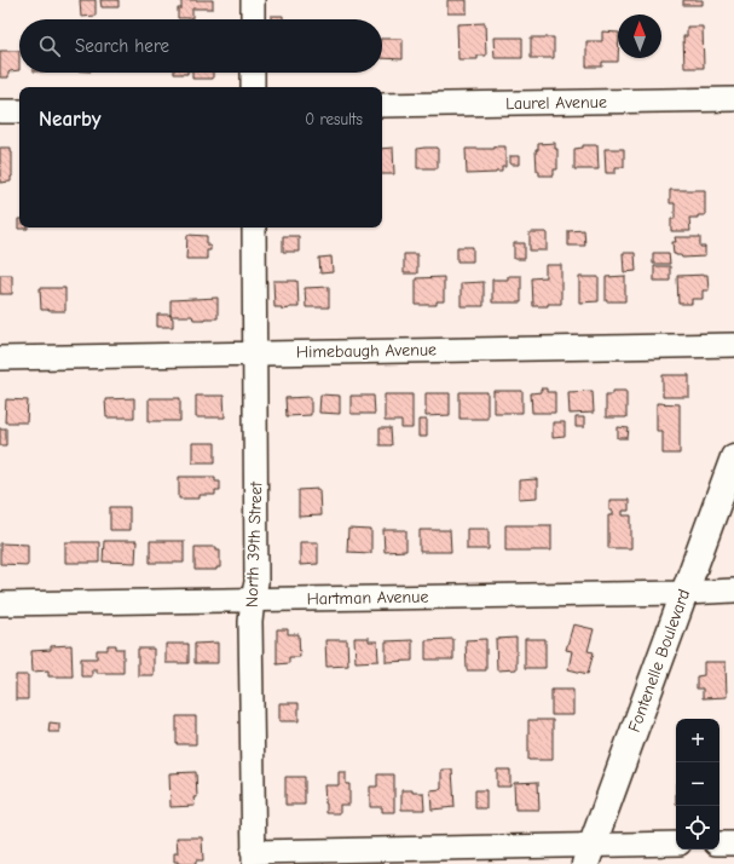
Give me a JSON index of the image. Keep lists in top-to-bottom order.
{
  "streets": {
    "main road": ["Fontenelle Boulevard"],
    "street": [
      "Laurel Avenue",
      "Himebaugh Avenue",
      "North 39th Street",
      "Hartman Avenue"
    ]
  },
  "crossings": [
    ["Himebaugh Avenue", "North 39th Street"],
    ["North 39th Street", "Hartman Avenue"],
    ["Hartman Avenue", "Fontenelle Boulevard"]
  ],
  "north": "top",
  "page": {
    "search": "Search here",
    "heading": ["Nearby", "0 results"],
    "map_buttons": ["+", "−"]
  }
}
